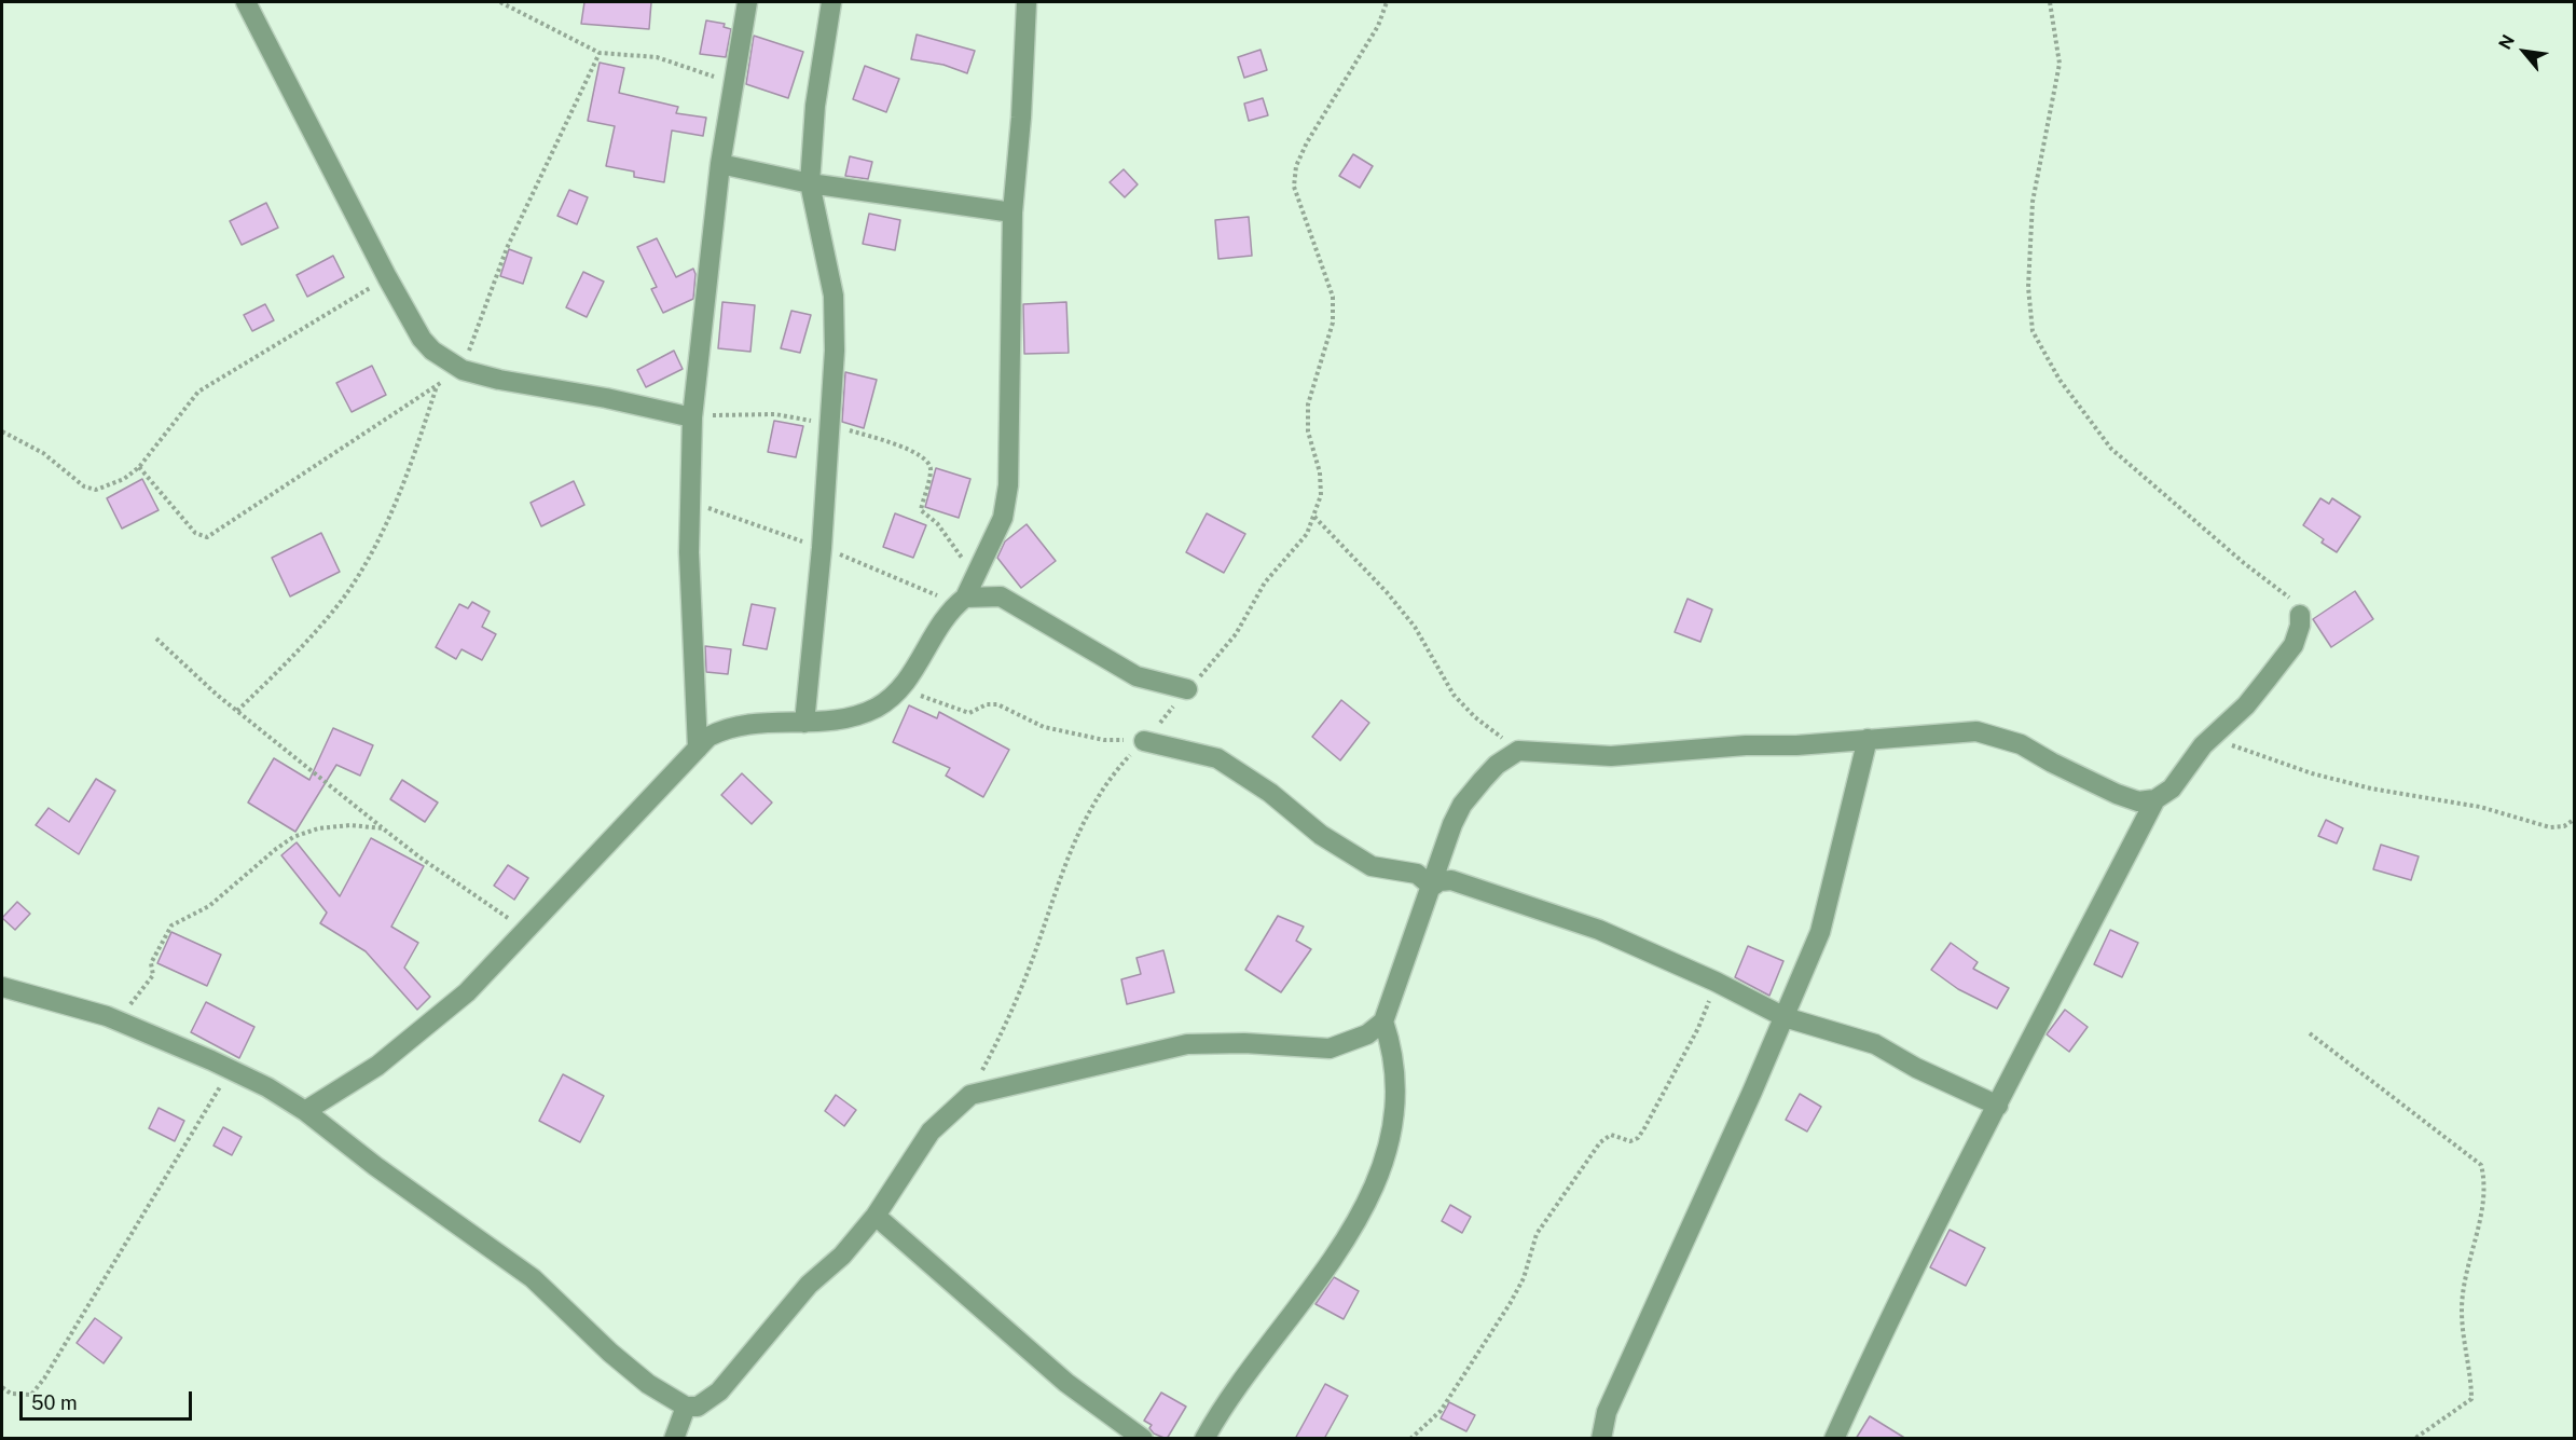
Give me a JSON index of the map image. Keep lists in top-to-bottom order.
{
  "scale_bar": "50 m",
  "north": "top left"
}
